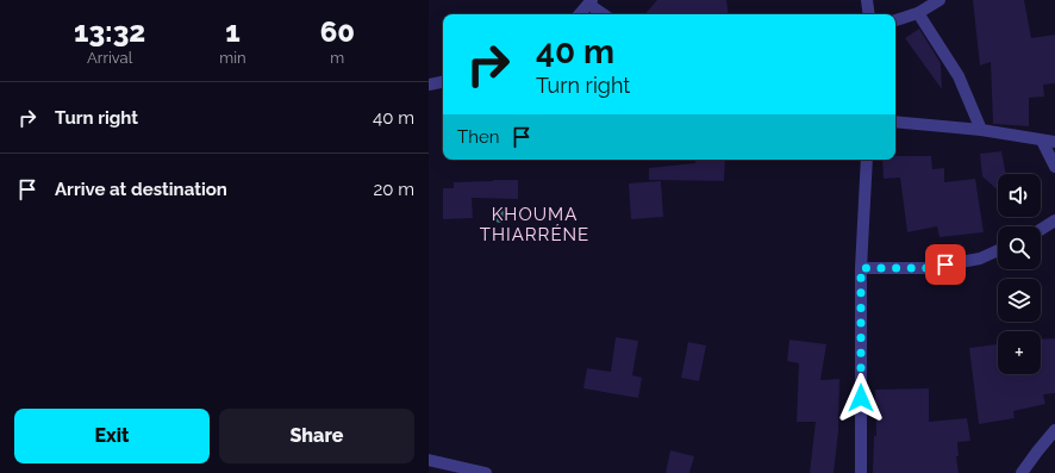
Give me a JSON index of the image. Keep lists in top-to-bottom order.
{
  "districts": ["KHOUMA THIARRÉNE"],
  "page": {
    "eta": [
      "13:32",
      "Arrival",
      "1",
      "min",
      "60",
      "m"
    ],
    "turn": ["40 m", "Turn right"],
    "list": [
      {
        "name": "Turn right",
        "value": "40 m"
      },
      {
        "name": "Arrive at destination",
        "value": "20 m"
      }
    ],
    "then": "Then",
    "map_buttons": "+",
    "buttons": ["Exit", "Share"]
  }
}
